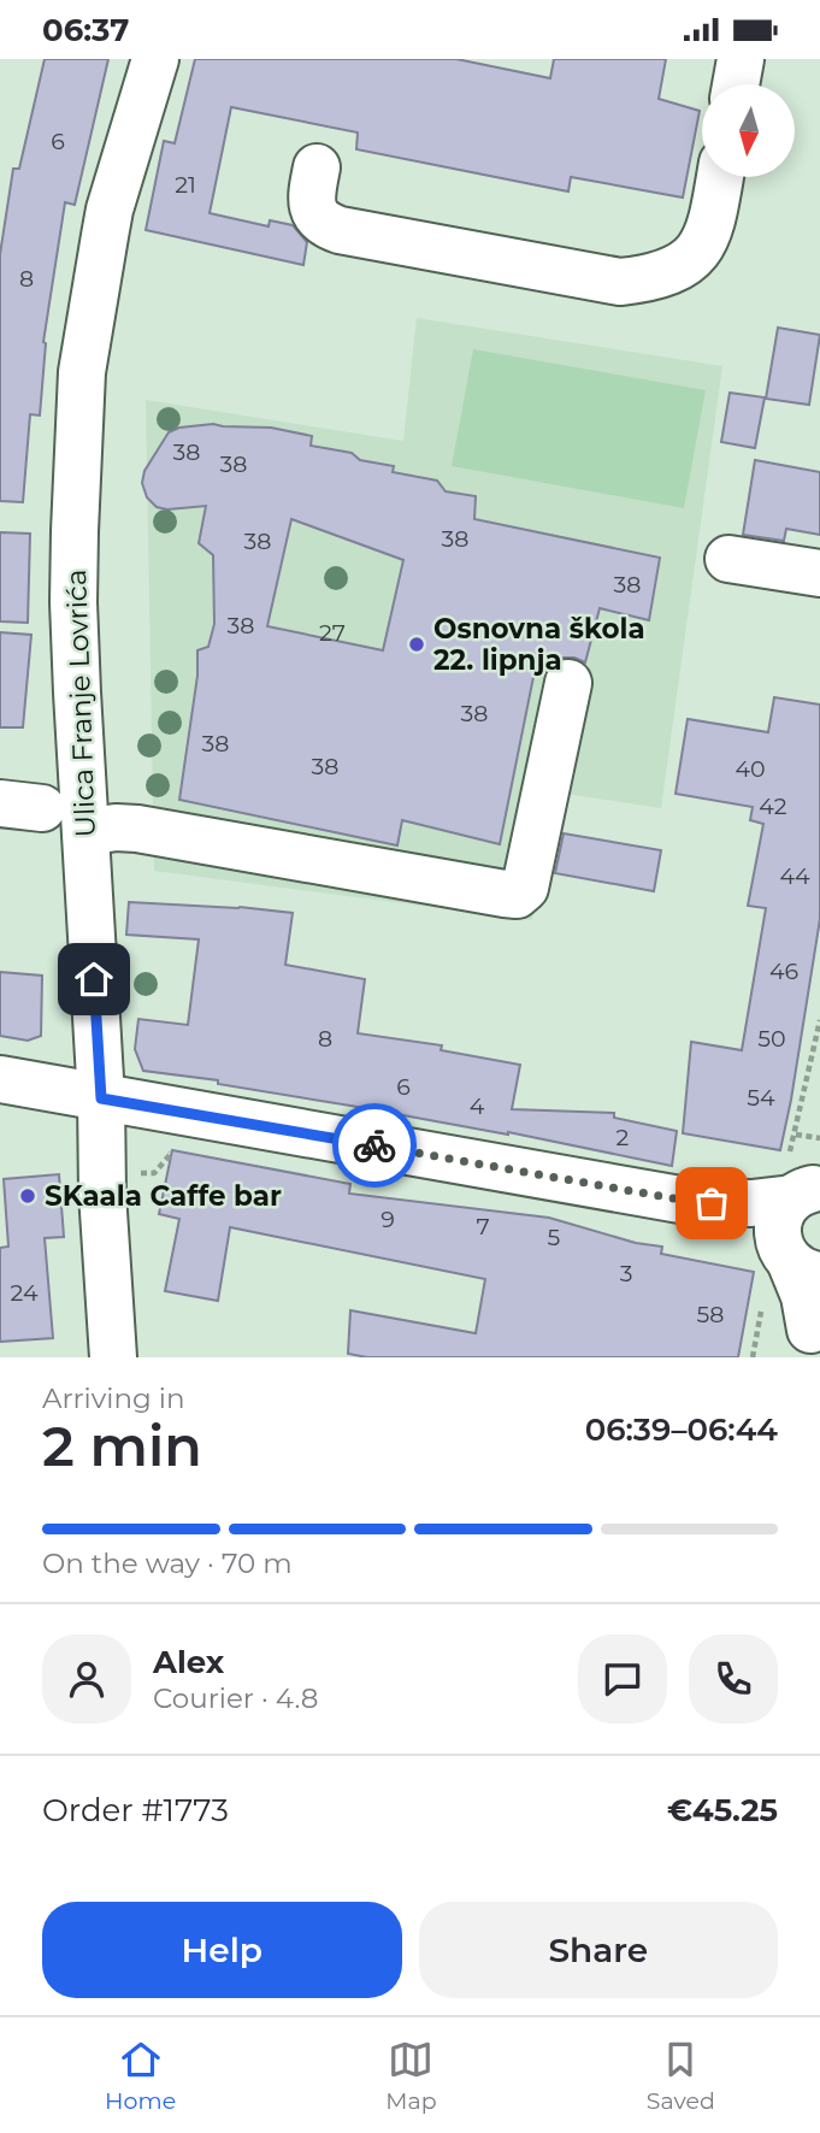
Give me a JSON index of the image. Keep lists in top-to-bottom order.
{
  "streets": {
    "street": ["Ulica Franje Lovrića"]
  },
  "places": ["Osnovna škola 22. lipnja", "SKaala Caffe bar"],
  "house_numbers": [
    "6",
    "21",
    "8",
    "38",
    "38",
    "38",
    "38",
    "38",
    "38",
    "27",
    "38",
    "38",
    "38",
    "40",
    "42",
    "44",
    "46",
    "8",
    "50",
    "6",
    "54",
    "4",
    "2",
    "9",
    "7",
    "5",
    "3",
    "24",
    "58"
  ],
  "north": "bottom",
  "page": {
    "status": "06:37",
    "heading": ["2 min", "Arriving in", "06:39–06:44"],
    "panel": [
      "Alex",
      "Courier · 4.8",
      "Order #1773",
      "€45.25"
    ],
    "bar": "On the way · 70 m",
    "buttons": ["Help", "Share"],
    "tabs": ["Home", "Map", "Saved"]
  }
}
